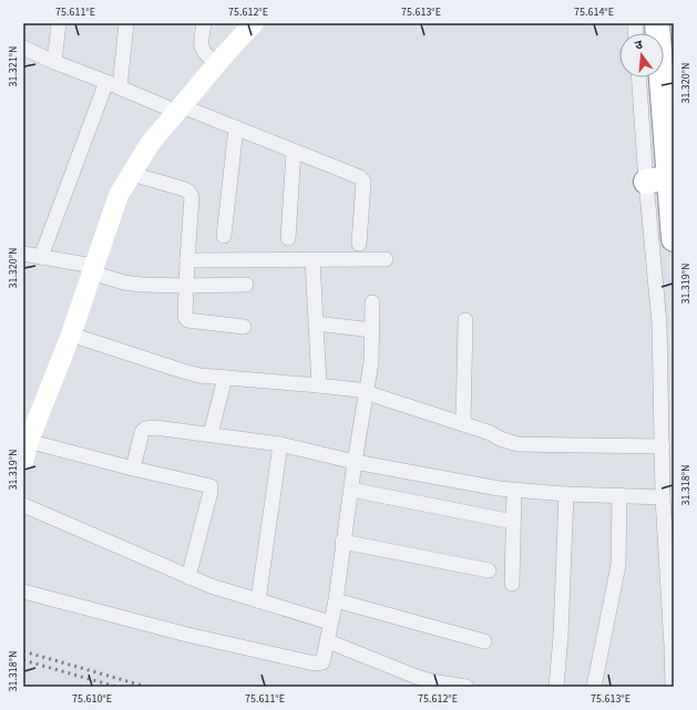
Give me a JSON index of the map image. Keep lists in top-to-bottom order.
{
  "north": "top",
  "coordinates": [
    "75.611°E",
    "75.612°E",
    "75.613°E",
    "75.614°E",
    "31.321°N",
    "31.320°N",
    "31.319°N",
    "31.318°N",
    "75.610°E"
  ]
}
